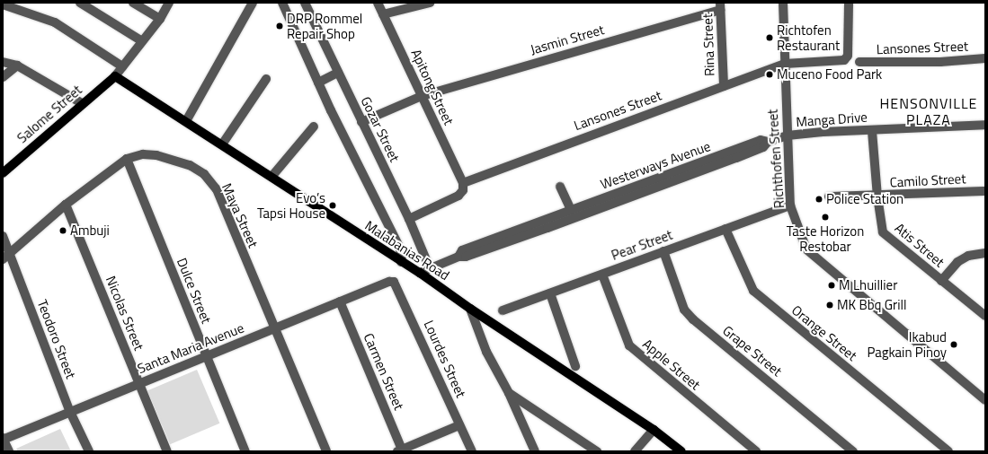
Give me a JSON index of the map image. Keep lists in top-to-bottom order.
{
  "streets": {
    "main road": ["Salome Street", "Malabanias Road"],
    "street": [
      "Jasmin Street",
      "Rina Street",
      "Lansones Street",
      "Apitong Street",
      "Manga Drive",
      "Gozar Street",
      "Richthofen Street",
      "Westerways Avenue",
      "Camilo Street",
      "Maya Street",
      "Pear Street",
      "Atis Street",
      "Dulce Street",
      "Nicolas Street",
      "Orange Street",
      "Teodoro Street",
      "Santa Maria Avenue",
      "Grape Street",
      "Lourdes Street",
      "Apple Street",
      "Carmen Street"
    ]
  },
  "crossings": [
    ["Jasmin Street", "Rina Street"],
    ["Jasmin Street", "Apitong Street"],
    ["Jasmin Street", "Gozar Street"],
    ["Rina Street", "Lansones Street"],
    ["Lansones Street", "Apitong Street"],
    ["Lansones Street", "Richthofen Street"],
    ["Salome Street", "Malabanias Road"],
    ["Manga Drive", "Richthofen Street"],
    ["Manga Drive", "Westerways Avenue"],
    ["Manga Drive", "Atis Street"],
    ["Gozar Street", "Westerways Avenue"],
    ["Richthofen Street", "Westerways Avenue"],
    ["Richthofen Street", "Pear Street"],
    ["Westerways Avenue", "Malabanias Road"],
    ["Camilo Street", "Atis Street"],
    ["Maya Street", "Dulce Street"],
    ["Maya Street", "Nicolas Street"],
    ["Maya Street", "Teodoro Street"],
    ["Maya Street", "Santa Maria Avenue"],
    ["Pear Street", "Orange Street"],
    ["Pear Street", "Grape Street"],
    ["Pear Street", "Apple Street"],
    ["Dulce Street", "Santa Maria Avenue"],
    ["Nicolas Street", "Santa Maria Avenue"],
    ["Teodoro Street", "Santa Maria Avenue"],
    ["Santa Maria Avenue", "Lourdes Street"],
    ["Santa Maria Avenue", "Carmen Street"]
  ],
  "districts": ["HENSONVILLE PLAZA"],
  "places": [
    "DRP Rommel Repair Shop",
    "Richtofen Restaurant",
    "Muceno Food Park",
    "Police Station",
    "Evo’s Tapsi House",
    "Taste Horizon Restobar",
    "Ambuji",
    "M Lhuillier",
    "MK Bbq Grill",
    "Ikabud Pagkain Pinoy"
  ]
}
